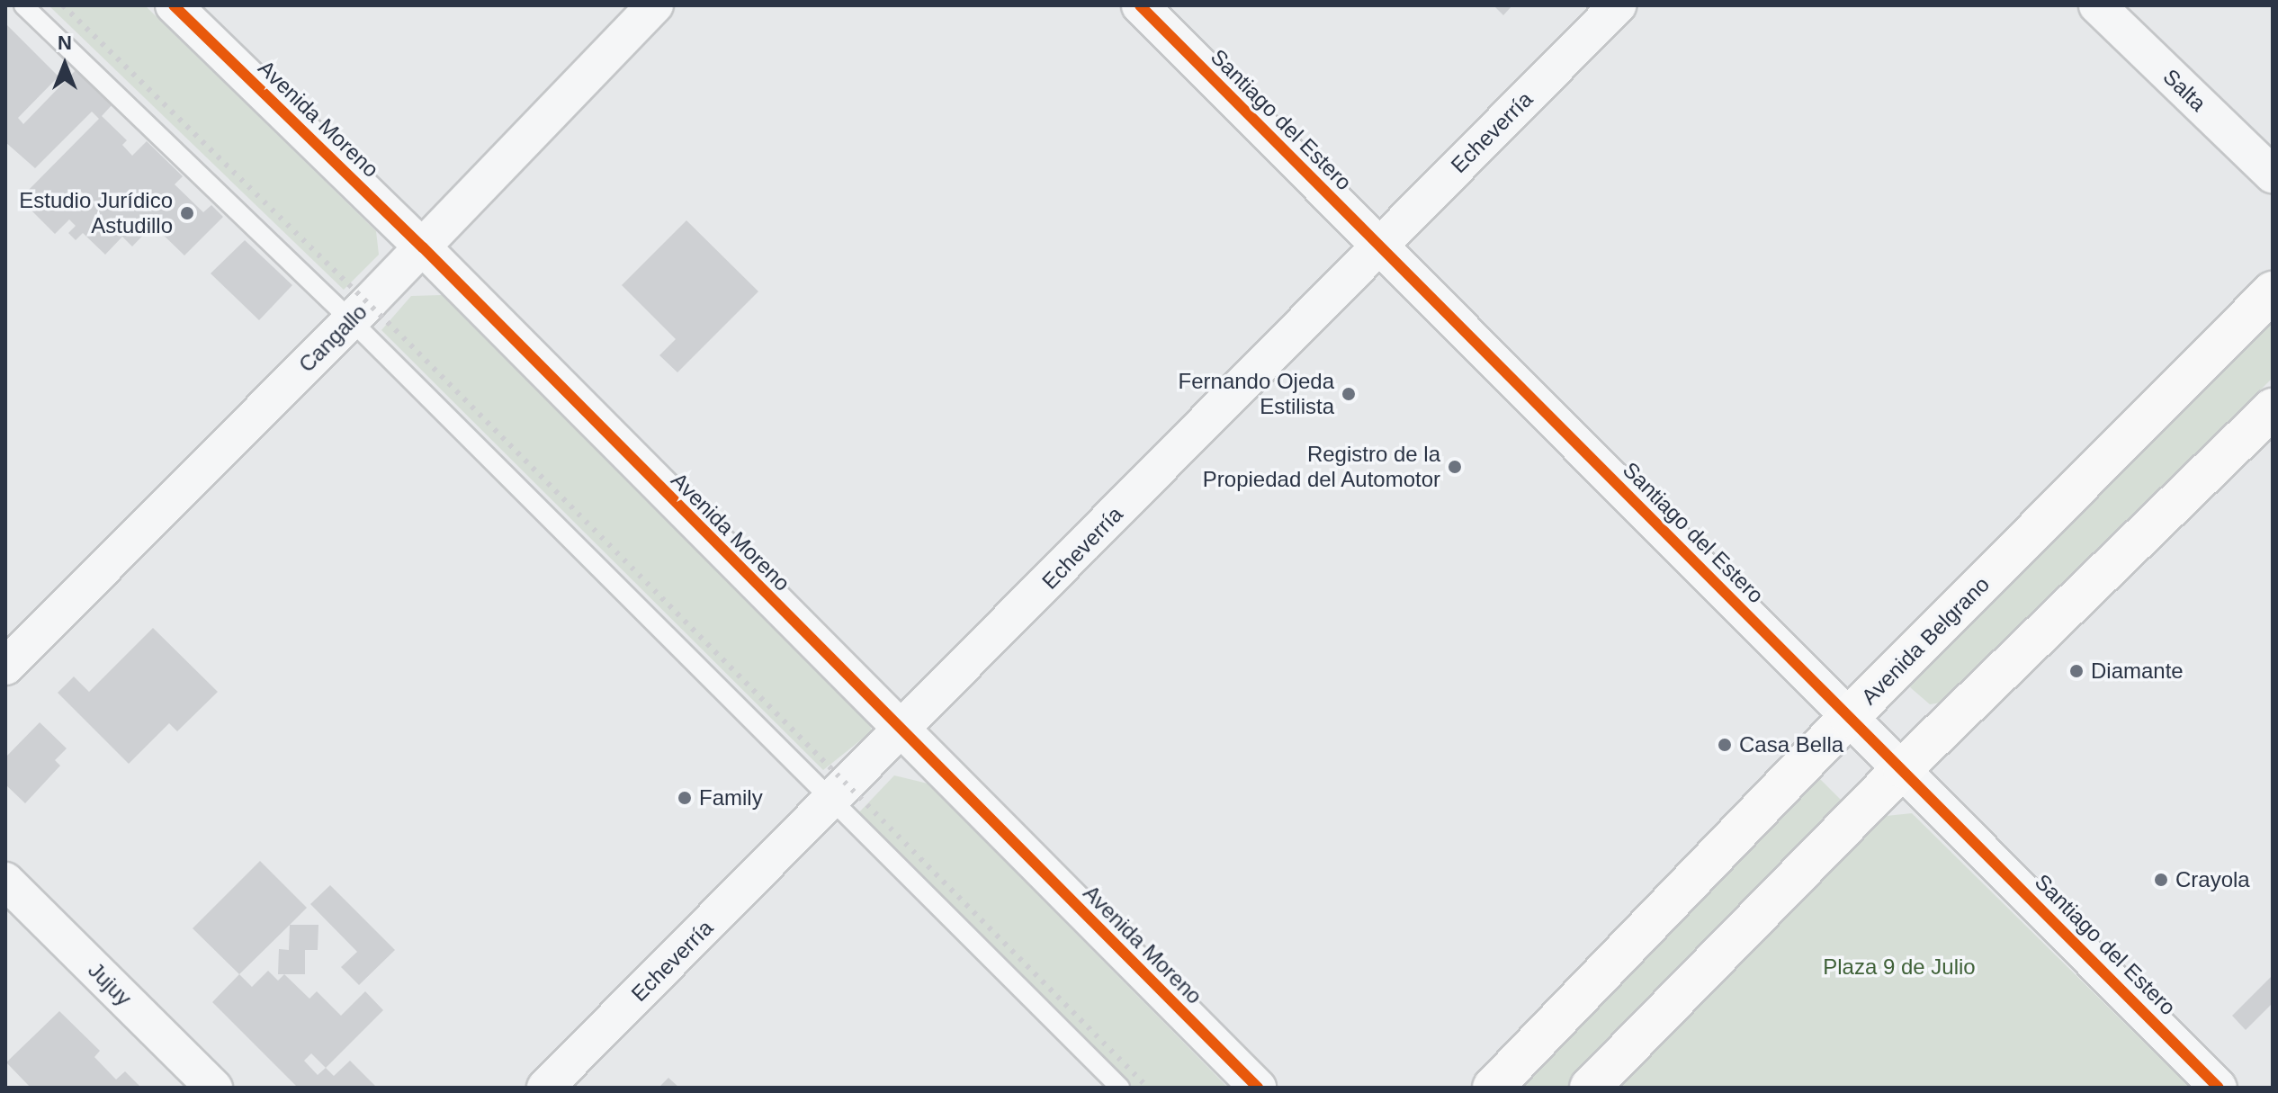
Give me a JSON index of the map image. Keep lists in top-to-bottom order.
{
  "streets": {
    "main road": ["Avenida Belgrano"],
    "street": [
      "Salta",
      "Avenida Moreno",
      "Santiago del Estero",
      "Echeverría",
      "Cangallo",
      "Jujuy"
    ]
  },
  "crossings": [
    ["Avenida Moreno", "Echeverría"],
    ["Avenida Moreno", "Cangallo"],
    ["Santiago del Estero", "Echeverría"],
    ["Santiago del Estero", "Avenida Belgrano"]
  ],
  "parks": ["Plaza 9 de Julio"],
  "places": [
    "Estudio Jurídico Astudillo",
    "Fernando Ojeda Estilista",
    "Registro de la Propiedad del Automotor",
    "Diamante",
    "Casa Bella",
    "Family",
    "Crayola"
  ],
  "north": "top"
}
